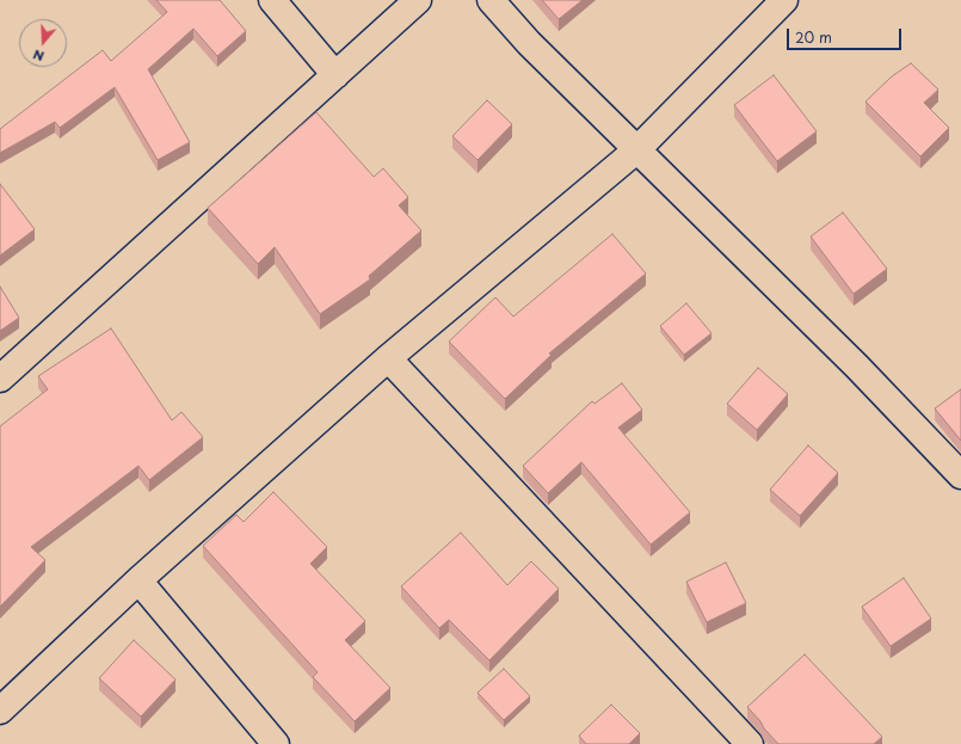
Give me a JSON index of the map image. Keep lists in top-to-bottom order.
{
  "scale_bar": "20 m",
  "north": "bottom"
}
